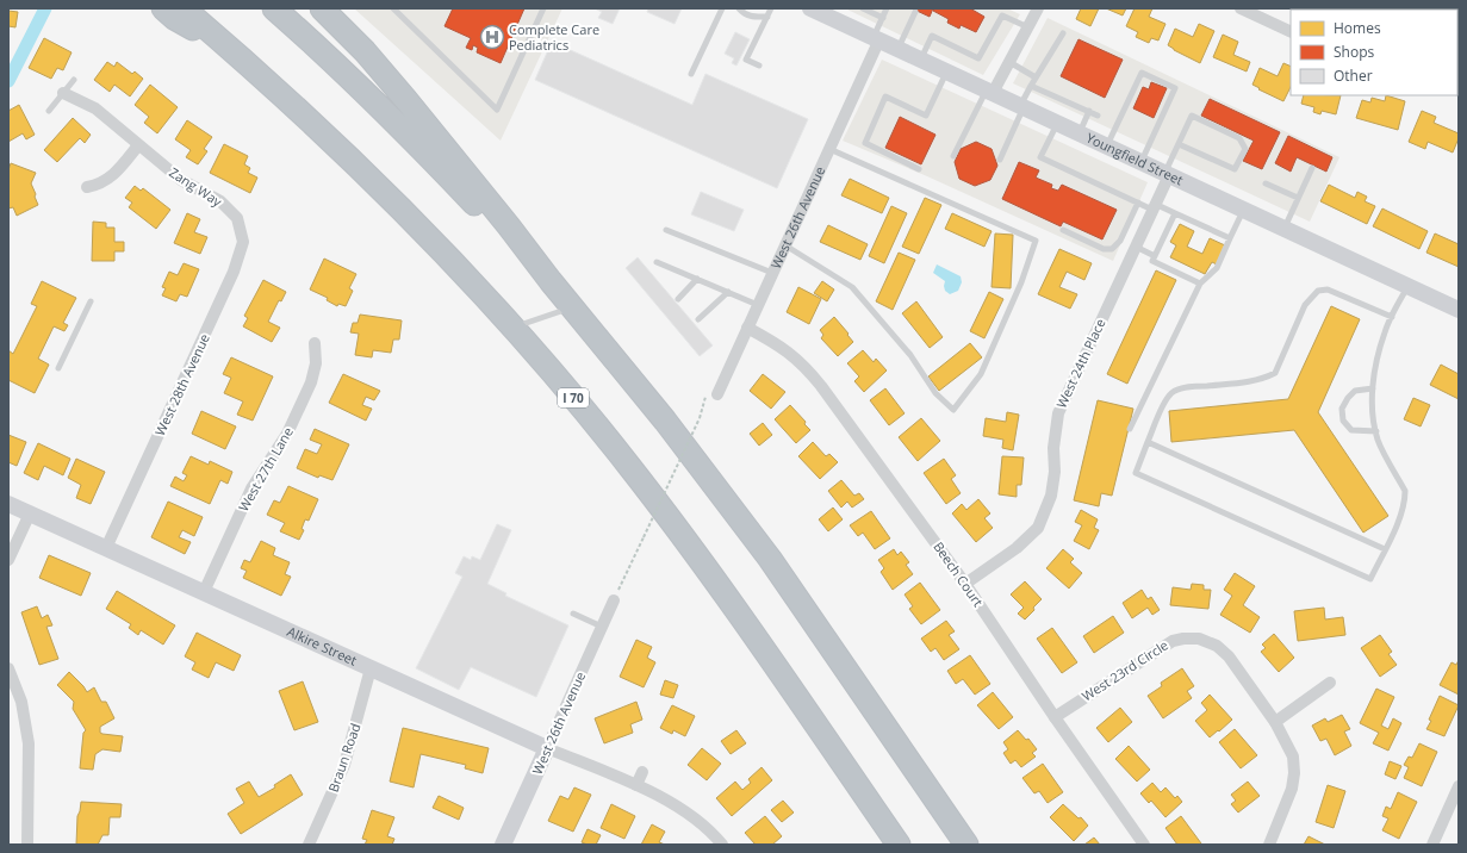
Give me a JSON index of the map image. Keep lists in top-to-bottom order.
{
  "streets": {
    "highway": ["I 70"],
    "street": [
      "Youngfield Street",
      "Zang Way",
      "West 26th Avenue",
      "West 24th Place",
      "West 28th Avenue",
      "West 27th Lane",
      "Beech Court",
      "Alkire Street",
      "West 23rd Circle",
      "Braun Road"
    ]
  },
  "crossings": [
    ["Youngfield Street", "West 26th Avenue"],
    ["Youngfield Street", "West 24th Place"],
    ["Zang Way", "West 28th Avenue"],
    ["West 26th Avenue", "Beech Court"],
    ["West 26th Avenue", "Alkire Street"],
    ["West 24th Place", "Beech Court"],
    ["West 28th Avenue", "Alkire Street"],
    ["West 27th Lane", "Alkire Street"],
    ["Beech Court", "West 23rd Circle"],
    ["Alkire Street", "Braun Road"]
  ],
  "places": {
    "hospital": ["Complete Care Pediatrics"]
  },
  "legend": ["Homes", "Shops", "Other"]
}
